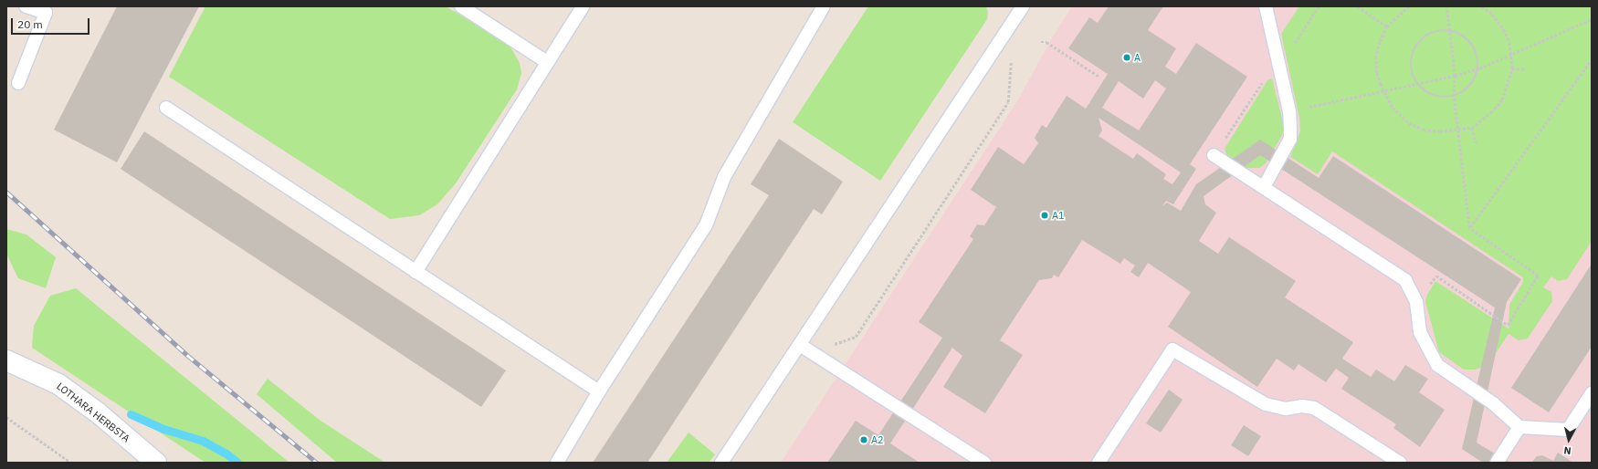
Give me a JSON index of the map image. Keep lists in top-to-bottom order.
{
  "streets": {
    "street": ["LOTHARA HERBSTA"]
  },
  "places": ["A", "A1", "A2"],
  "scale_bar": "20 m",
  "north": "bottom"
}
